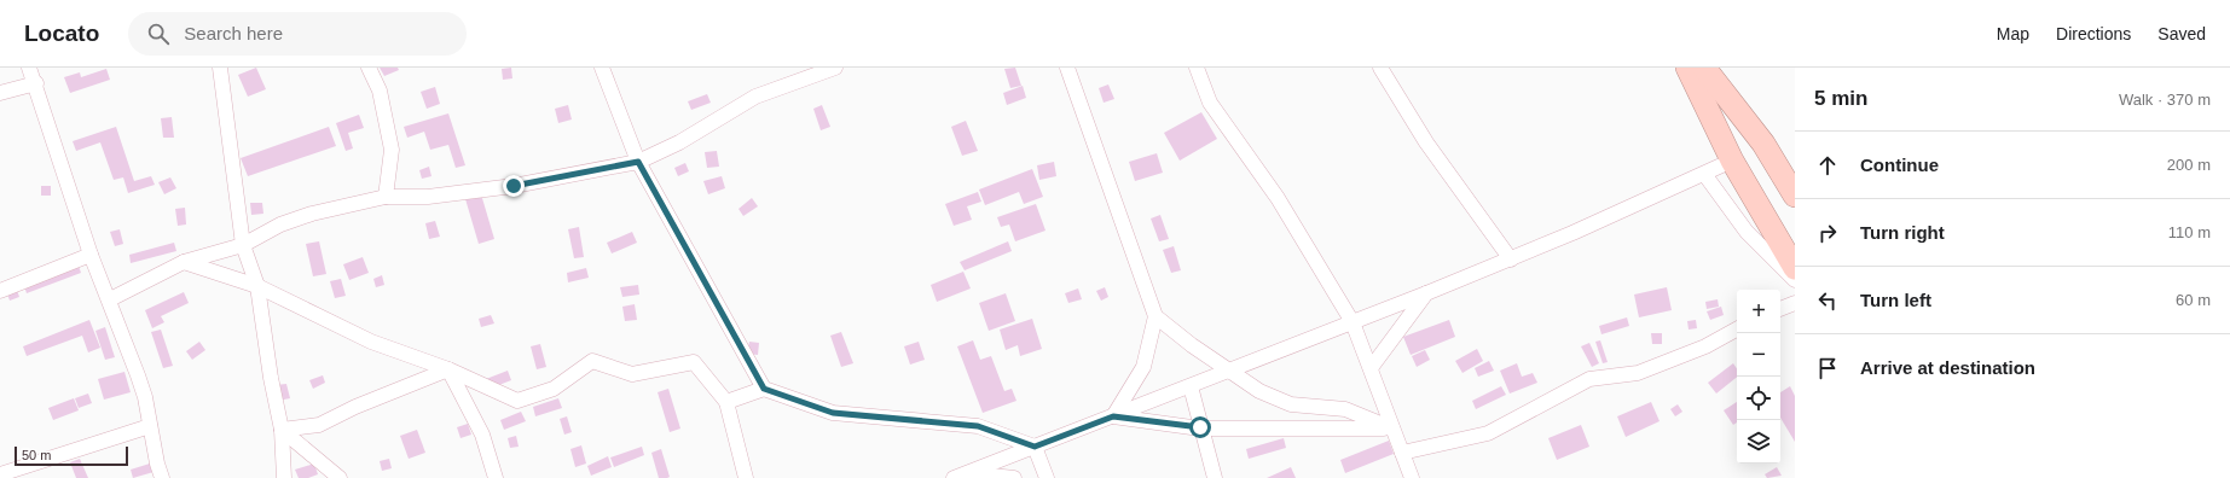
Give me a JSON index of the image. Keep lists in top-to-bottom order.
{
  "scale_bar": "50 m",
  "page": {
    "header": "Locato",
    "search": "Search here",
    "nav": ["Map", "Directions", "Saved"],
    "heading": ["5 min", "Walk · 370 m"],
    "list": [
      ["Continue", "200 m"],
      ["Turn right", "110 m"],
      ["Turn left", "60 m"],
      "Arrive at destination"
    ],
    "map_buttons": ["+", "−"],
    "scale": "50 m"
  }
}
